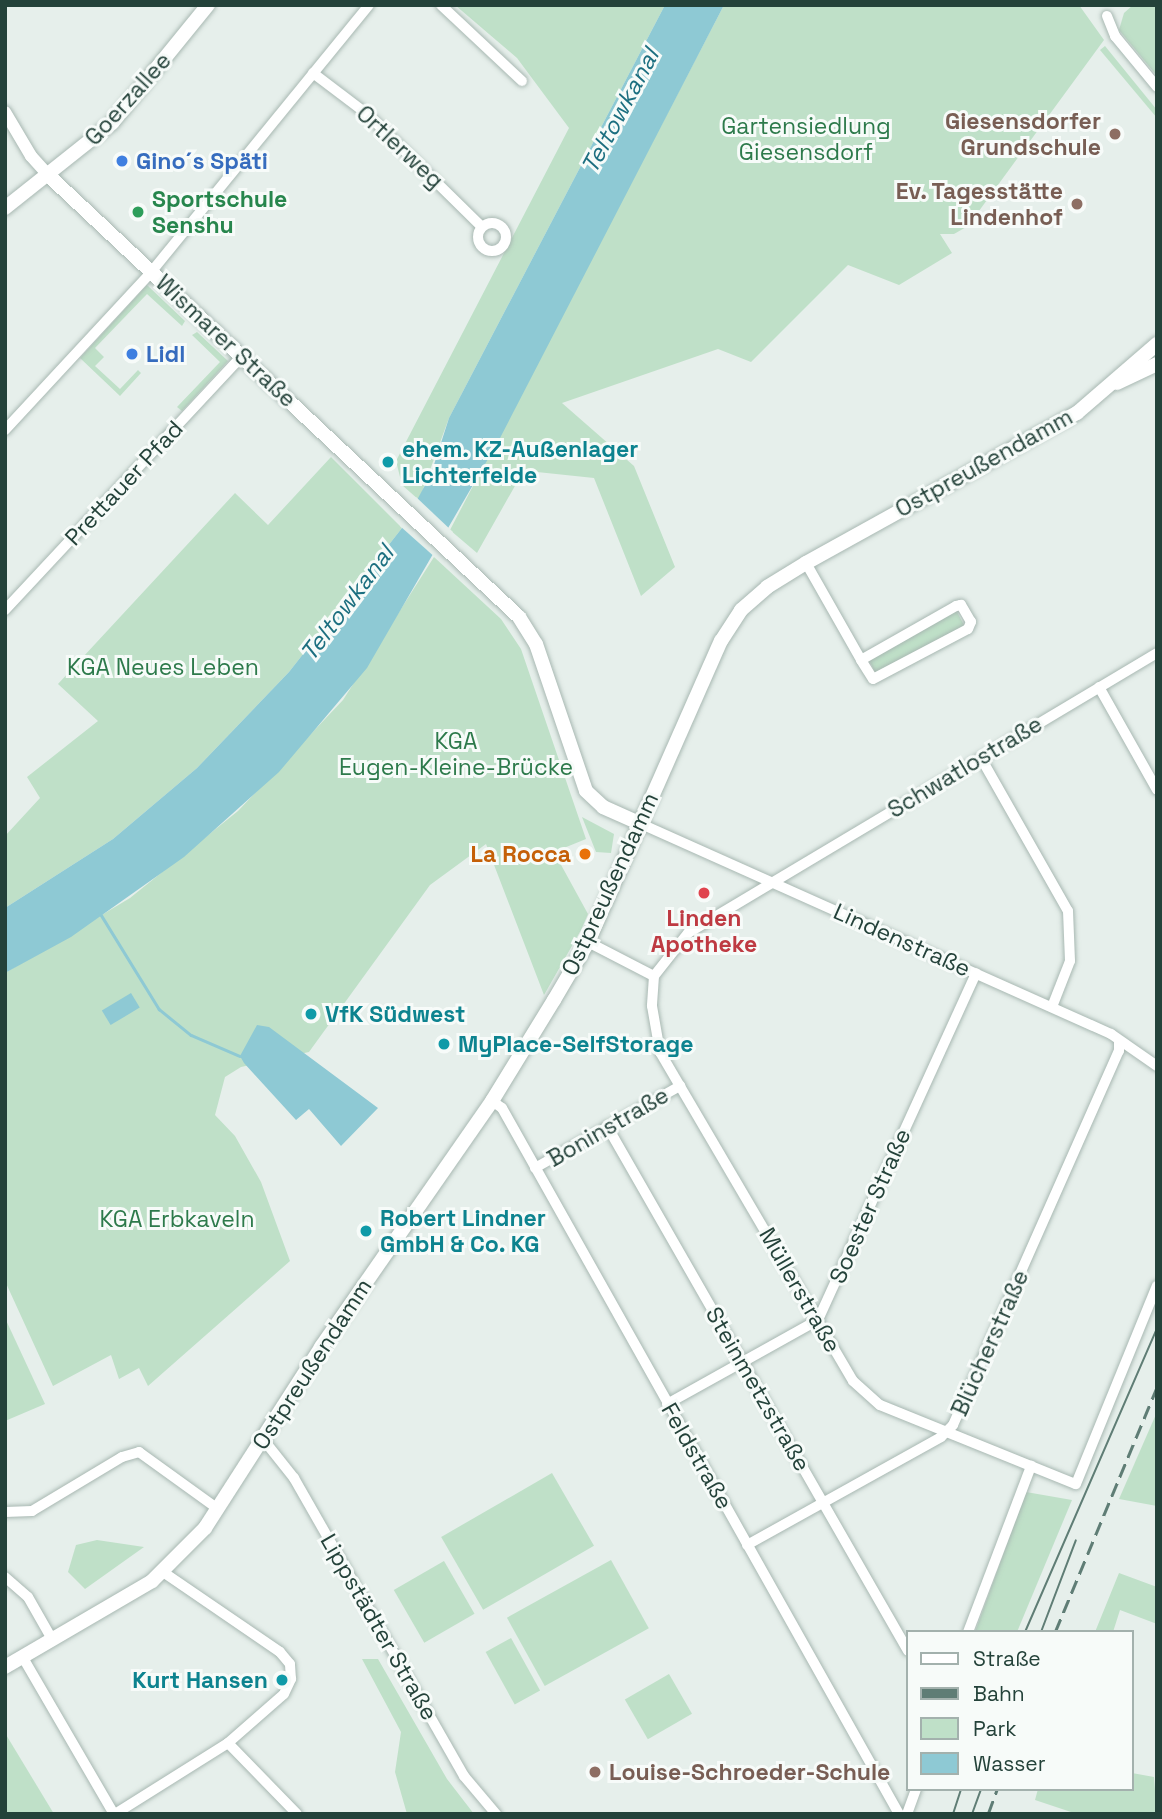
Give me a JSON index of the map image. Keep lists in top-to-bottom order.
{
  "streets": {
    "main road": ["Goerzallee", "Wismarer Straße", "Ostpreußendamm"],
    "street": [
      "Ortlerweg",
      "Prettauer Pfad",
      "Schwatlostraße",
      "Lindenstraße",
      "Boninstraße",
      "Soester Straße",
      "Müllerstraße",
      "Blücherstraße",
      "Steinmetzstraße",
      "Feldstraße",
      "Lippstädter Straße"
    ]
  },
  "crossings": [
    ["Goerzallee", "Wismarer Straße"],
    ["Wismarer Straße", "Ostpreußendamm"],
    ["Wismarer Straße", "Prettauer Pfad"],
    ["Wismarer Straße", "Lindenstraße"],
    ["Ostpreußendamm", "Lindenstraße"],
    ["Ostpreußendamm", "Feldstraße"],
    ["Ostpreußendamm", "Lippstädter Straße"],
    ["Schwatlostraße", "Lindenstraße"],
    ["Lindenstraße", "Soester Straße"],
    ["Lindenstraße", "Blücherstraße"],
    ["Boninstraße", "Müllerstraße"],
    ["Boninstraße", "Steinmetzstraße"],
    ["Boninstraße", "Feldstraße"],
    ["Soester Straße", "Müllerstraße"],
    ["Müllerstraße", "Blücherstraße"],
    ["Blücherstraße", "Steinmetzstraße"],
    ["Blücherstraße", "Feldstraße"]
  ],
  "water": ["Teltowkanal"],
  "parks": [
    "Gartensiedlung Giesensdorf",
    "KGA Neues Leben",
    "KGA Eugen-Kleine-Brücke",
    "KGA Erbkaveln"
  ],
  "places": [
    "Giesensdorfer Grundschule",
    "Gino´s Späti",
    "Ev. Tagesstätte Lindenhof",
    "Sportschule Senshu",
    "Lidl",
    "ehem. KZ-Außenlager Lichterfelde",
    "La Rocca",
    "Linden Apotheke",
    "VfK Südwest",
    "MyPlace-SelfStorage",
    "Robert Lindner GmbH & Co. KG",
    "Kurt Hansen",
    "Louise-Schroeder-Schule"
  ],
  "legend": [
    "Straße",
    "Bahn",
    "Park",
    "Wasser"
  ]
}
